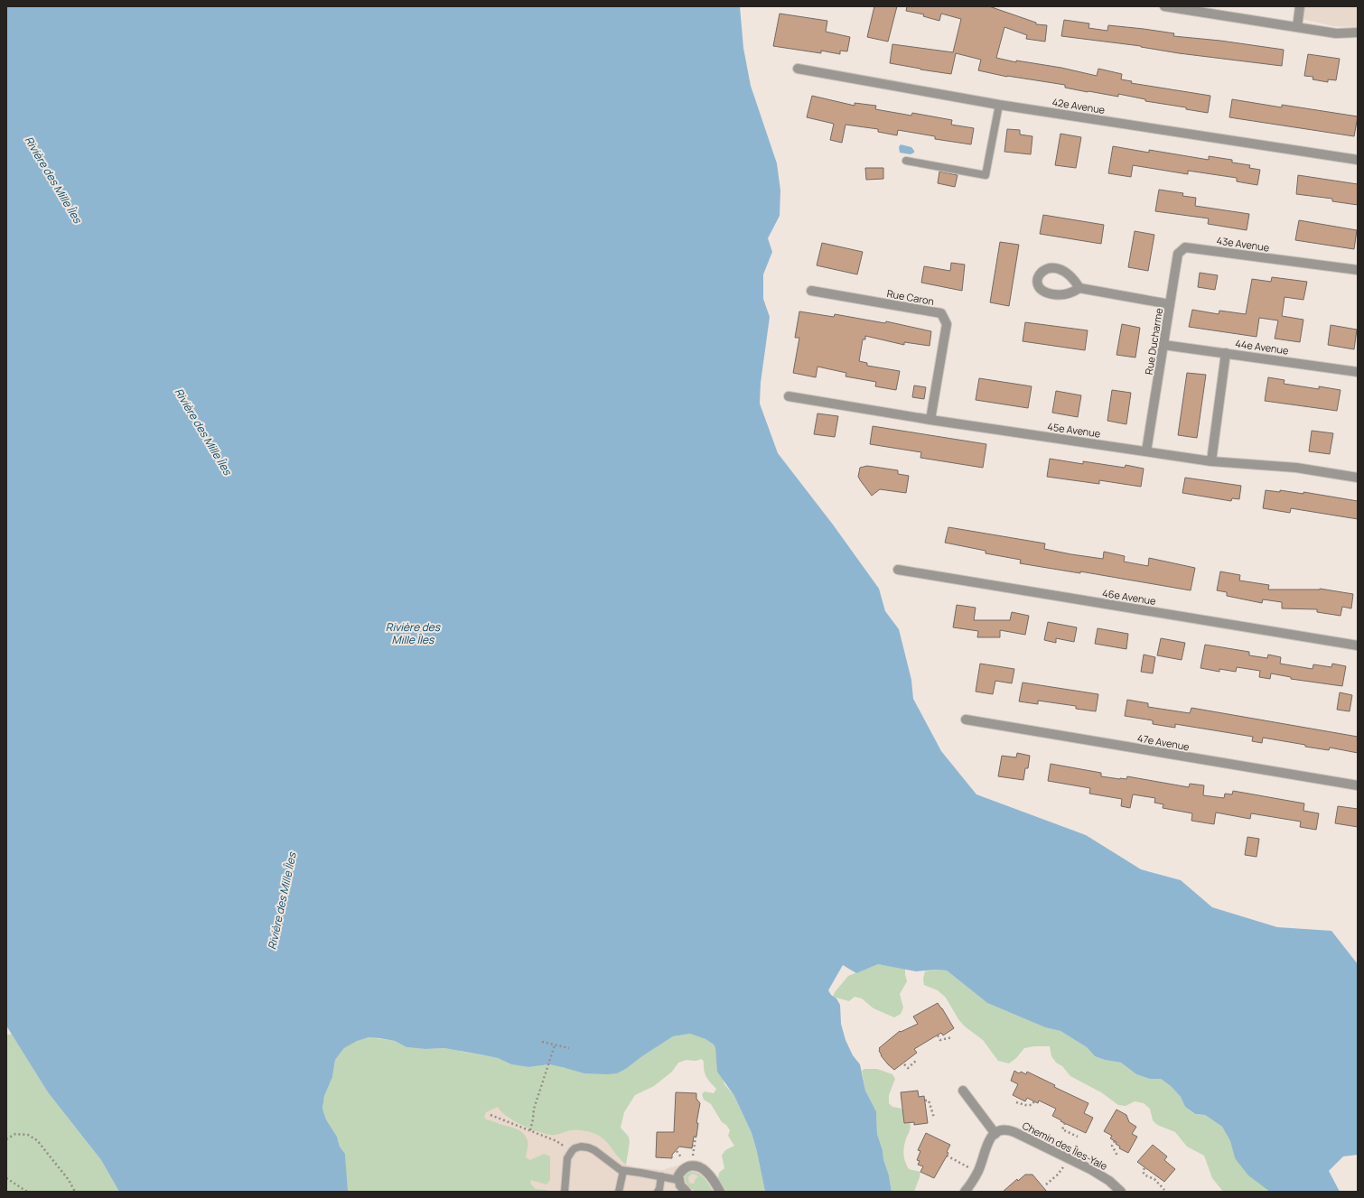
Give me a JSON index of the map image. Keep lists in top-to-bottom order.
{
  "streets": {
    "street": [
      "42e Avenue",
      "43e Avenue",
      "Rue Caron",
      "Rue Ducharme",
      "44e Avenue",
      "45e Avenue",
      "46e Avenue",
      "47e Avenue",
      "Chemin des Îles-Yale"
    ]
  },
  "crossings": [
    ["43e Avenue", "Rue Ducharme"],
    ["Rue Caron", "45e Avenue"],
    ["Rue Ducharme", "44e Avenue"],
    ["Rue Ducharme", "45e Avenue"]
  ],
  "water": ["Rivière des Mille Îles"]
}
